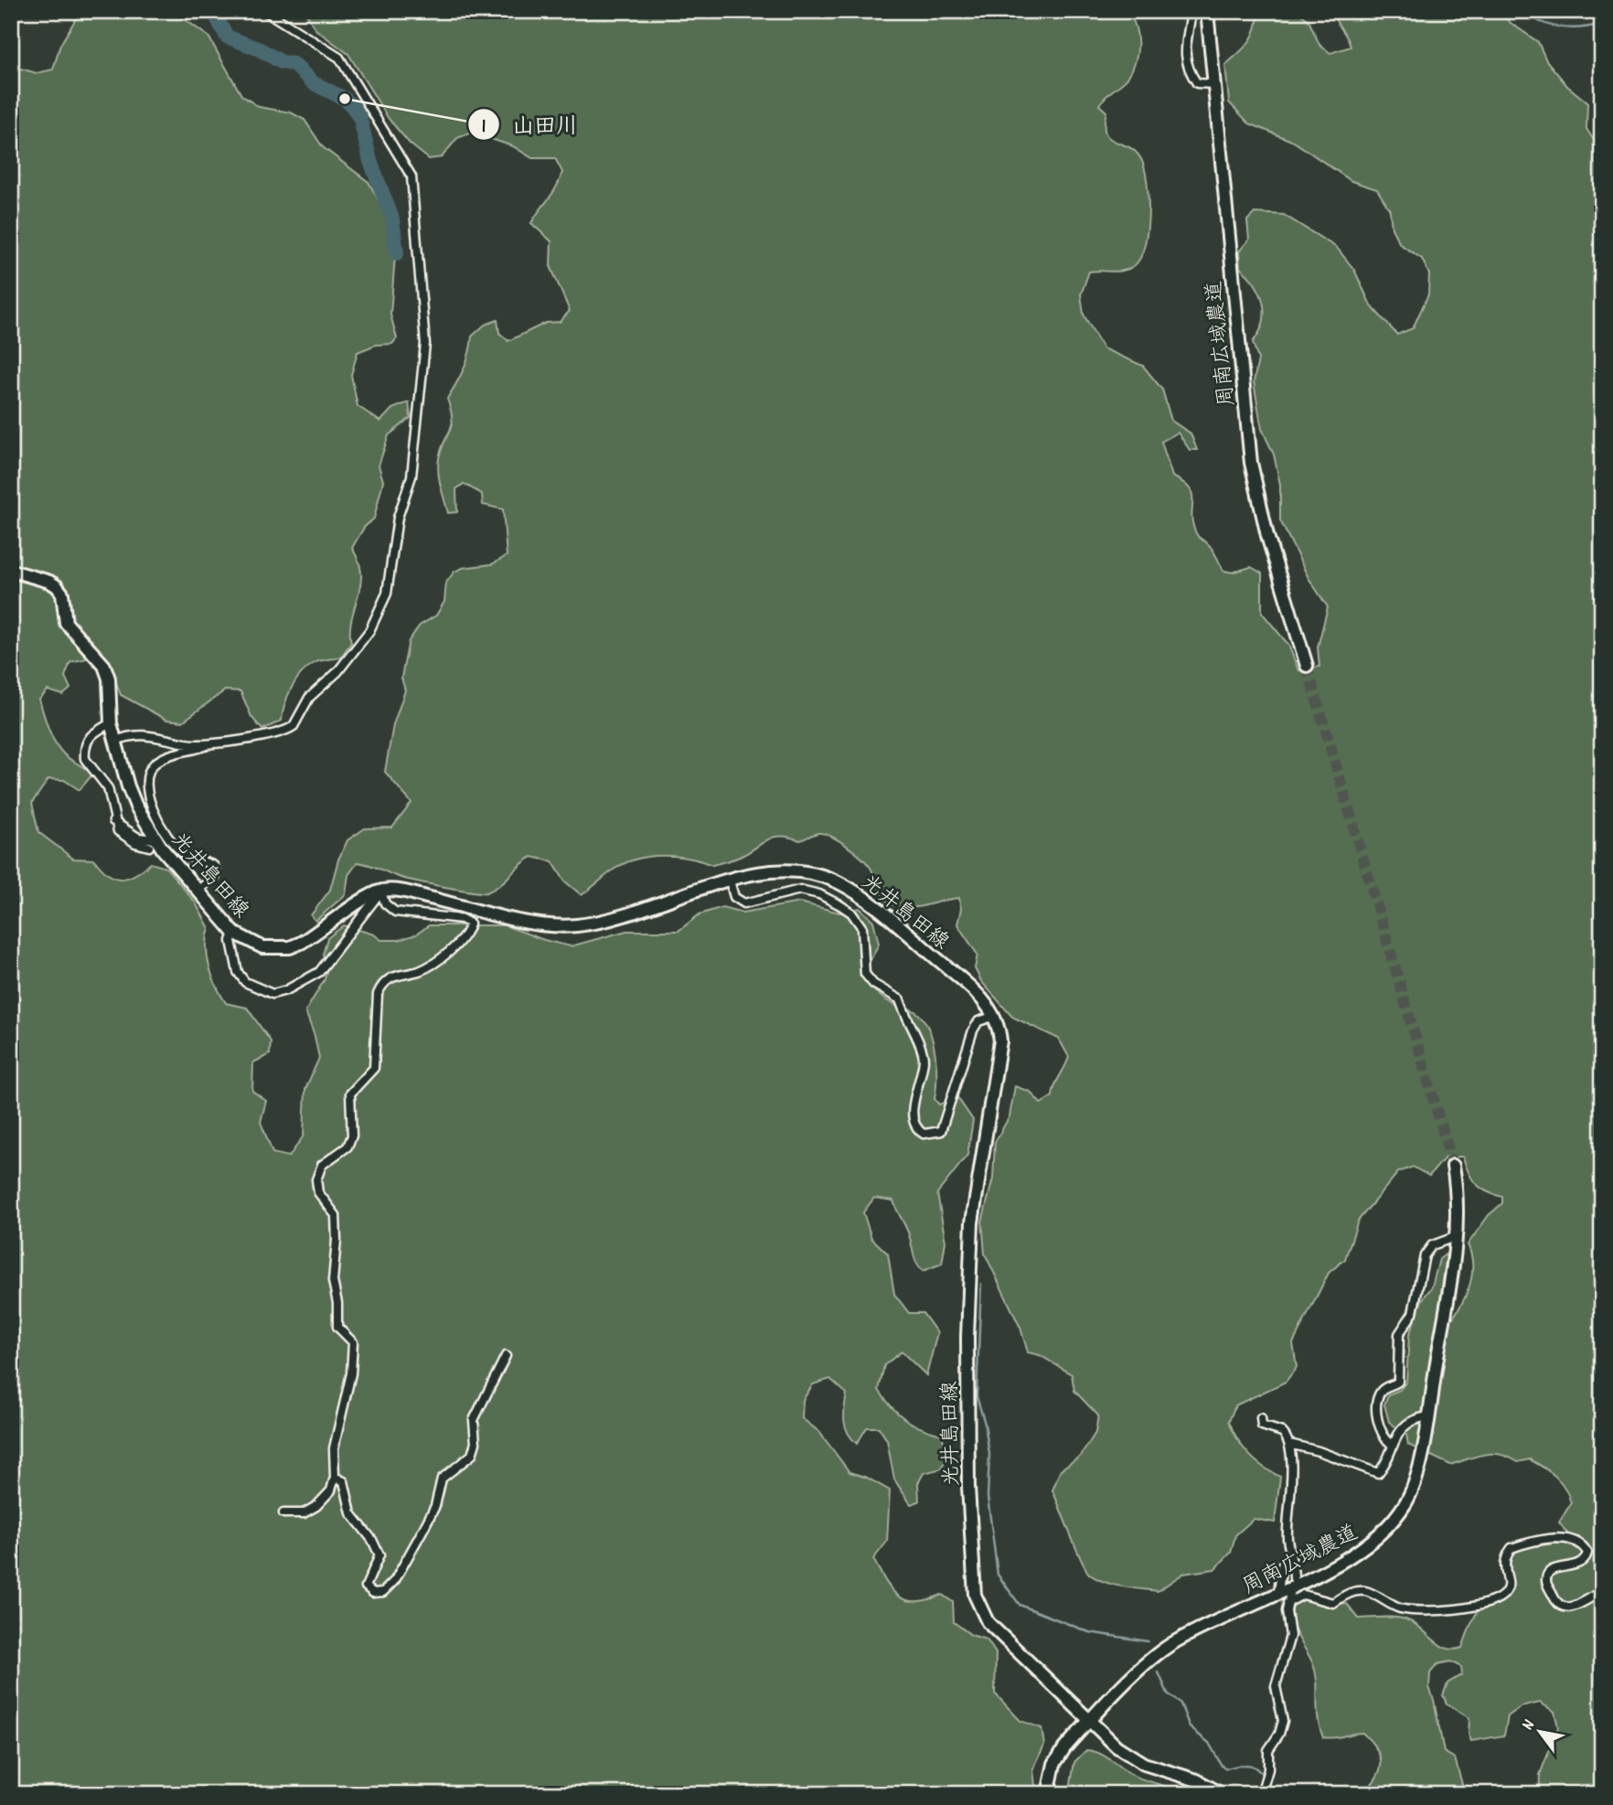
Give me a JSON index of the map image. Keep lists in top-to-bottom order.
{
  "streets": {
    "main road": ["周南広域農道", "光井島田線"]
  },
  "crossings": [
    ["周南広域農道", "光井島田線"]
  ],
  "places": ["山田川"],
  "north": "top left"
}
